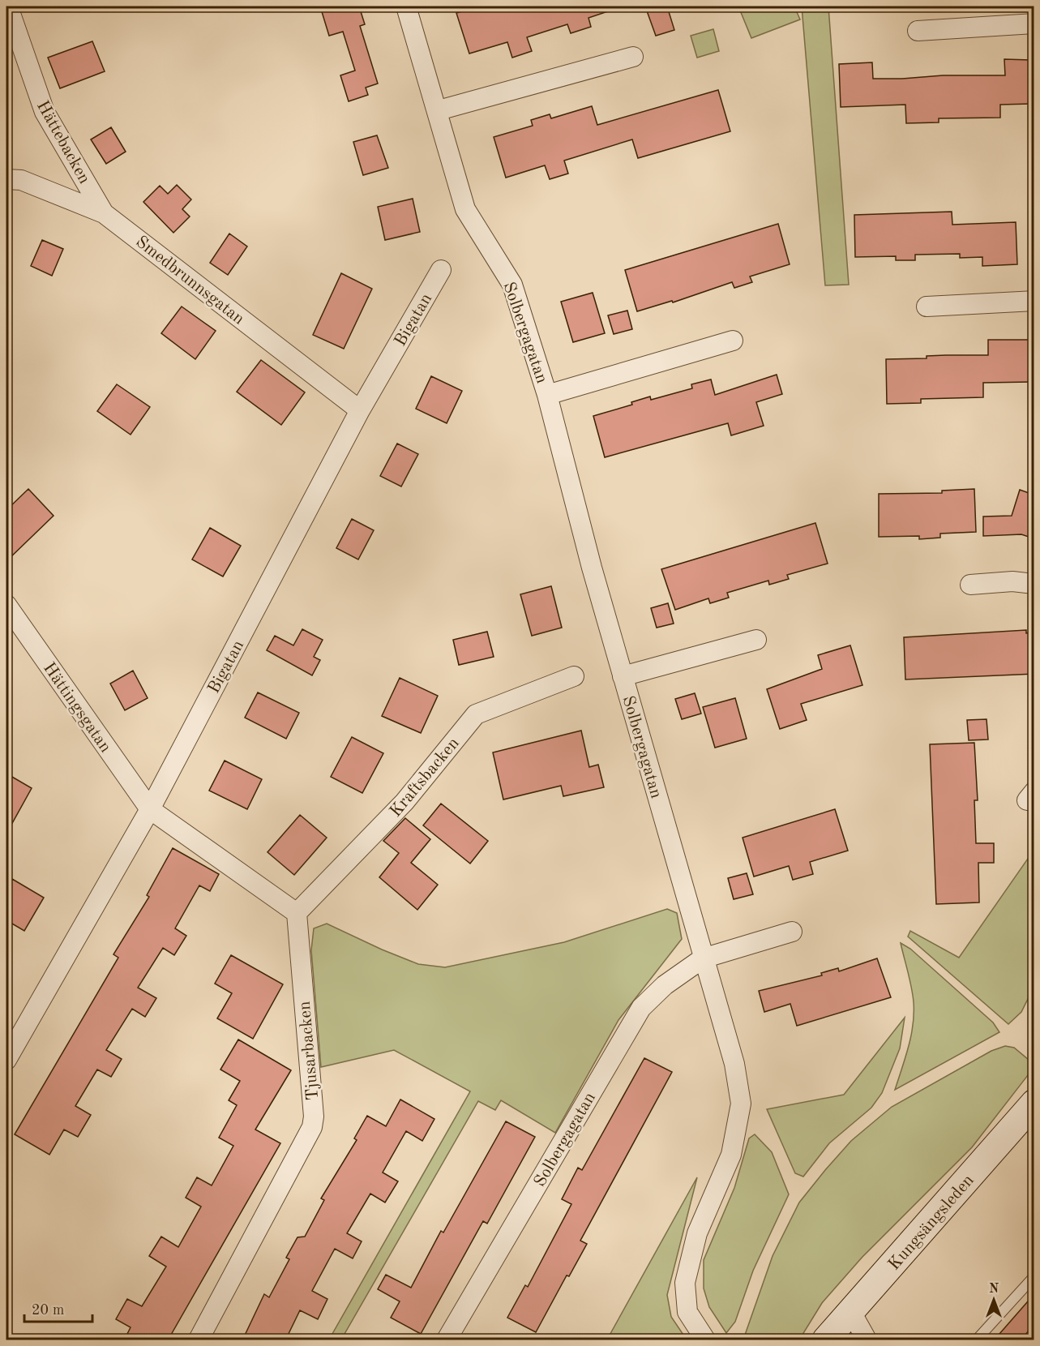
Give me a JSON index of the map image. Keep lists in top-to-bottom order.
{
  "streets": {
    "main road": ["Kungsängsleden"],
    "street": [
      "Hättebacken",
      "Smedbrunnsgatan",
      "Bigatan",
      "Solbergagatan",
      "Hättingsgatan",
      "Kraftsbacken",
      "Tjusarbacken"
    ]
  },
  "crossings": [
    ["Hättebacken", "Smedbrunnsgatan"],
    ["Smedbrunnsgatan", "Bigatan"],
    ["Bigatan", "Hättingsgatan"],
    ["Kraftsbacken", "Tjusarbacken"]
  ],
  "scale_bar": "20 m",
  "north": "top"
}
